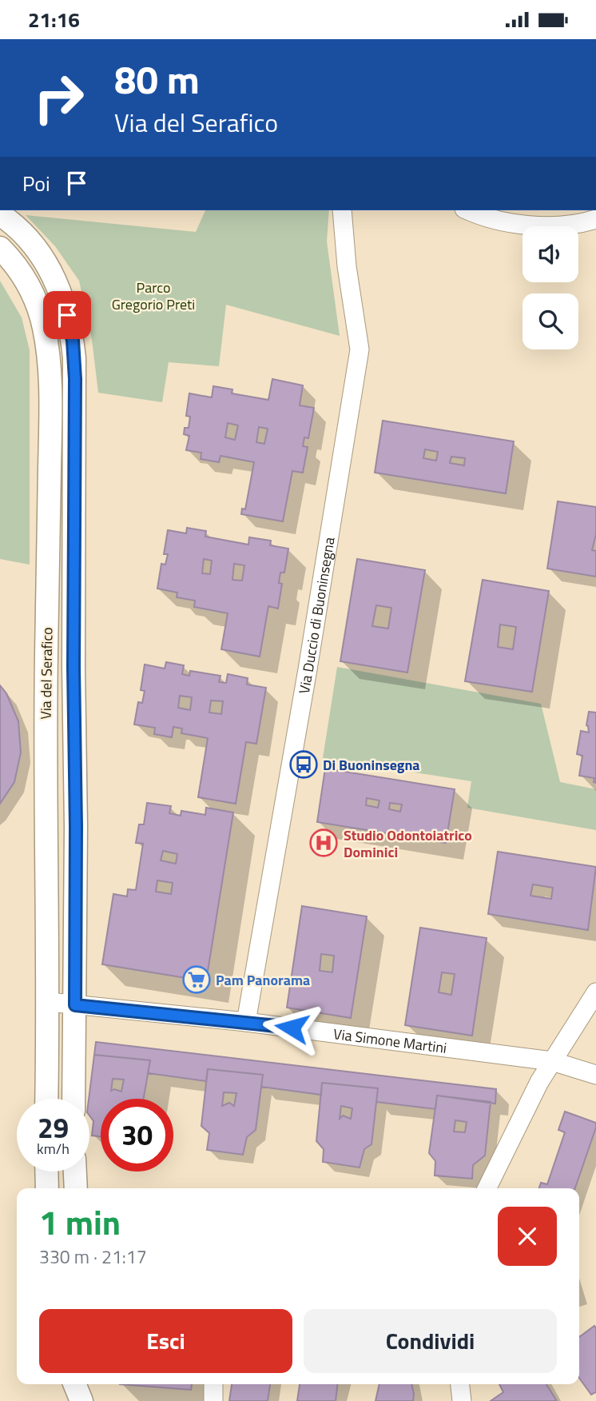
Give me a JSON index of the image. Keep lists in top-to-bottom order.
{
  "streets": {
    "street": ["Via Duccio di Buoninsegna", "Via del Serafico", "Via Simone Martini"]
  },
  "crossings": [
    ["Via Duccio di Buoninsegna", "Via Simone Martini"],
    ["Via del Serafico", "Via Simone Martini"]
  ],
  "parks": ["Parco Gregorio Preti"],
  "places": {
    "bus stop": ["Di Buoninsegna"],
    "hospital": ["Studio Odontoiatrico Dominici"],
    "supermarket": ["Pam Panorama"]
  },
  "page": {
    "status": "21:16",
    "turn": ["80 m", "Via del Serafico"],
    "then": "Poi",
    "speed": "29 km/h",
    "limit": "30",
    "heading": ["1 min", "330 m · 21:17"],
    "buttons": ["Esci", "Condividi"]
  }
}
